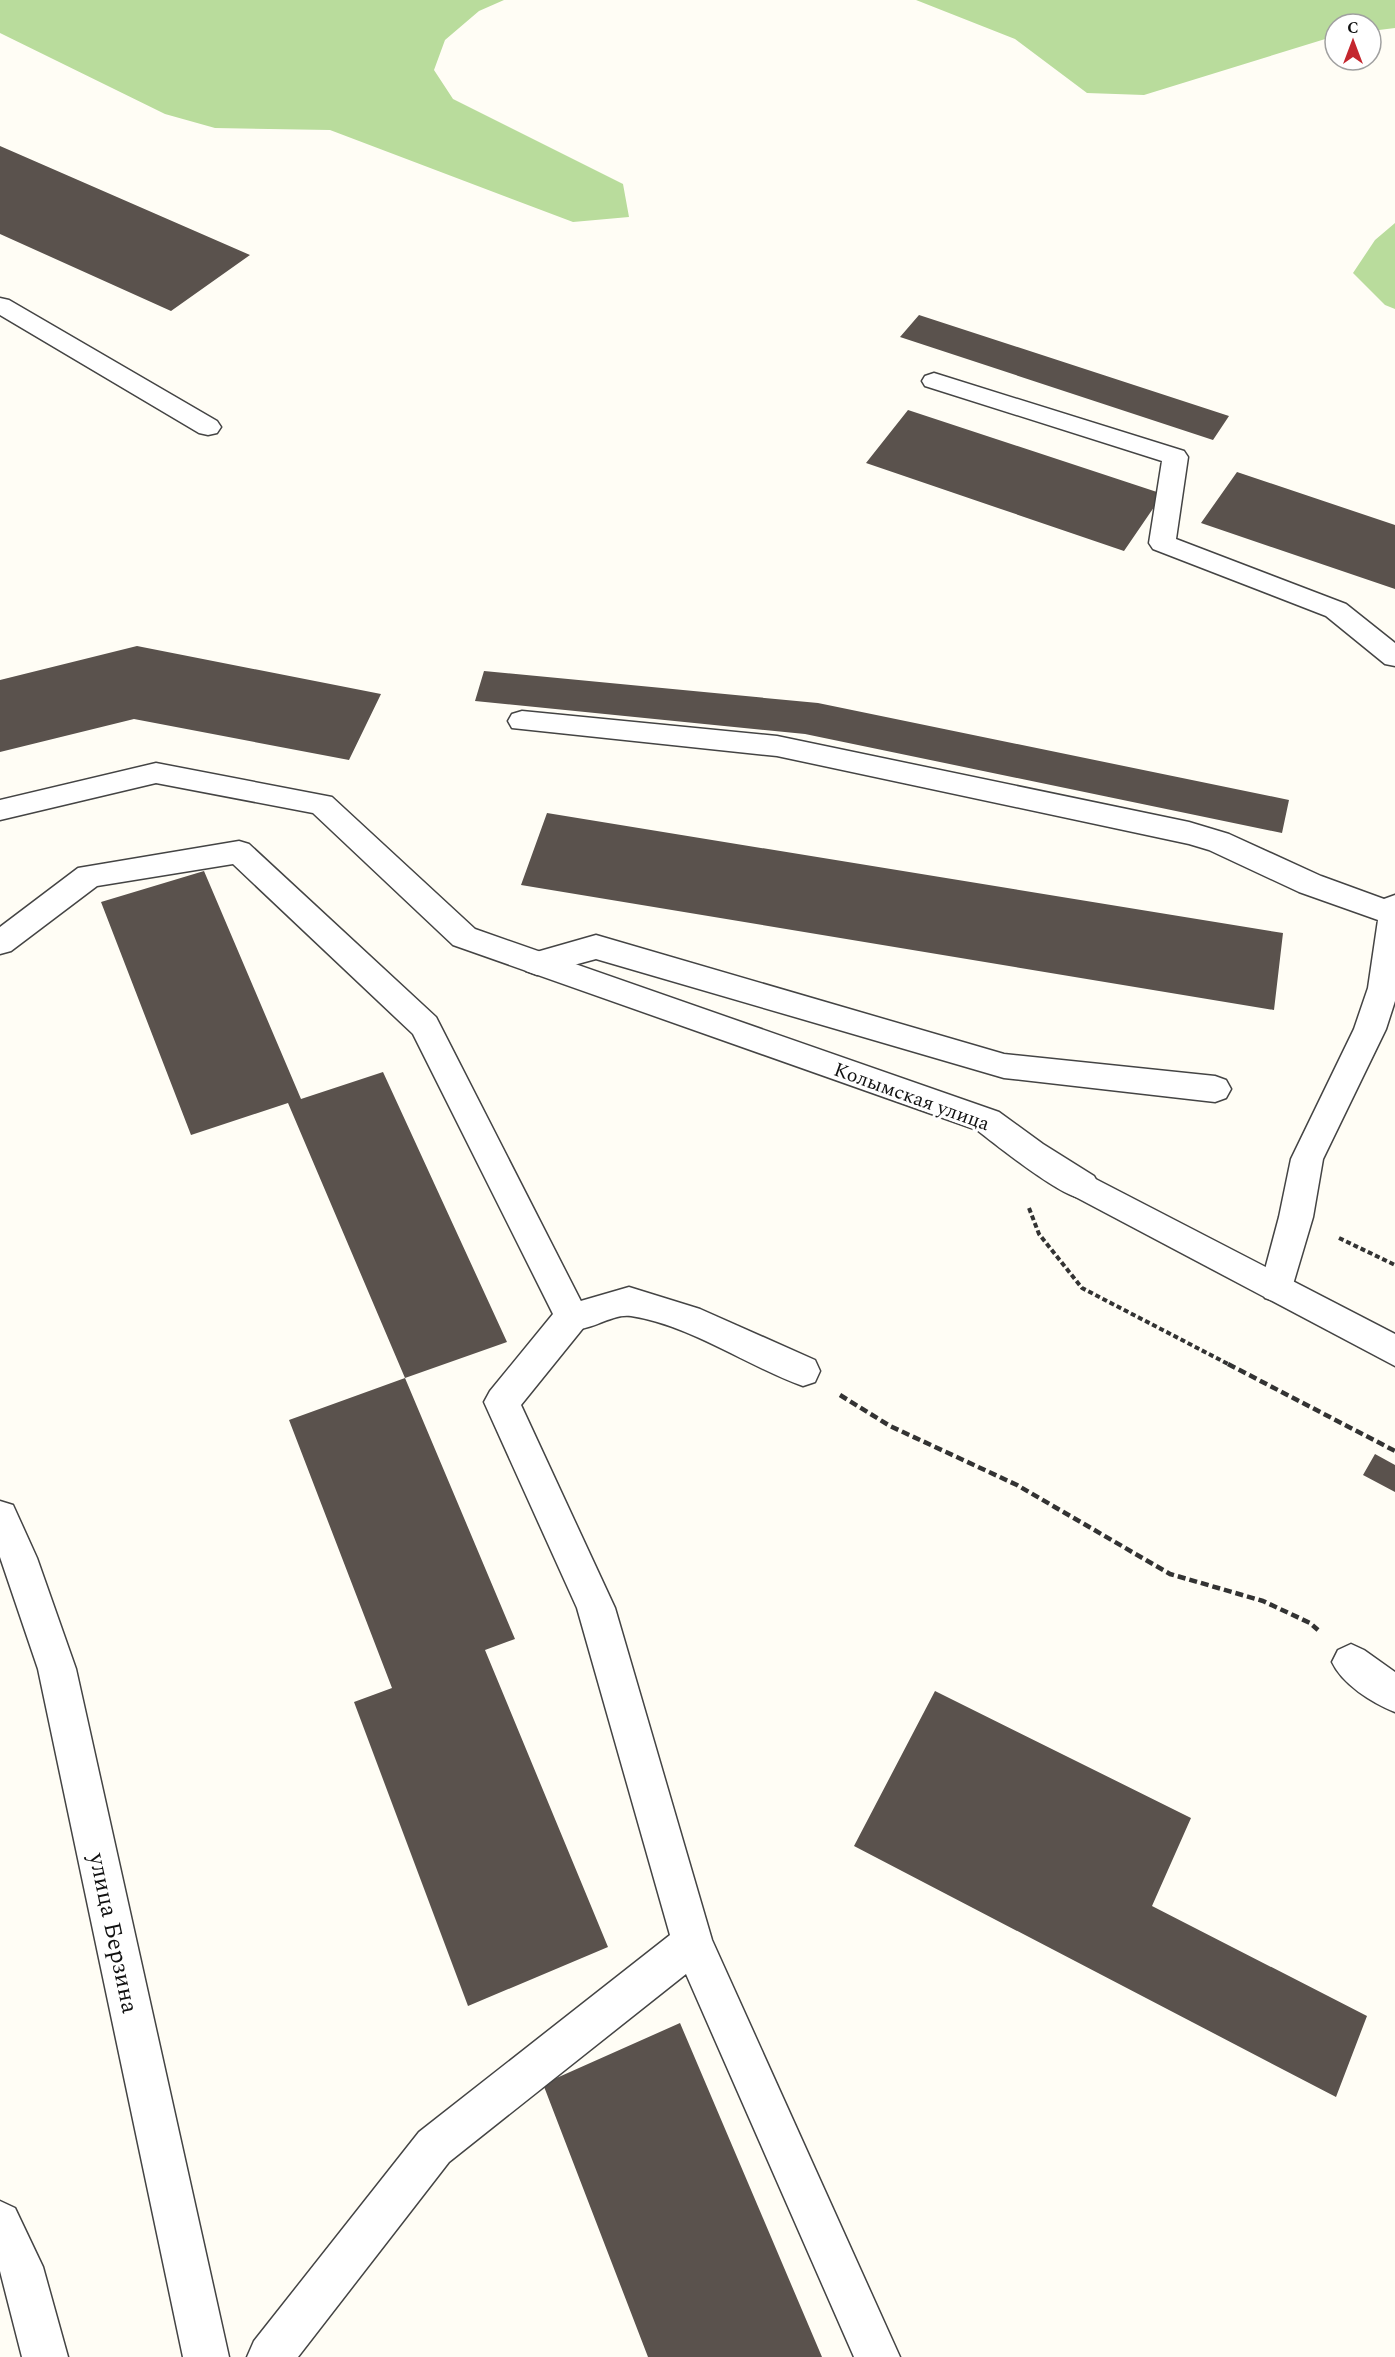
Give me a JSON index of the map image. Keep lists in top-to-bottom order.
{
  "streets": {
    "street": ["Колымская улица", "улица Берзина"]
  },
  "north": "top"
}
